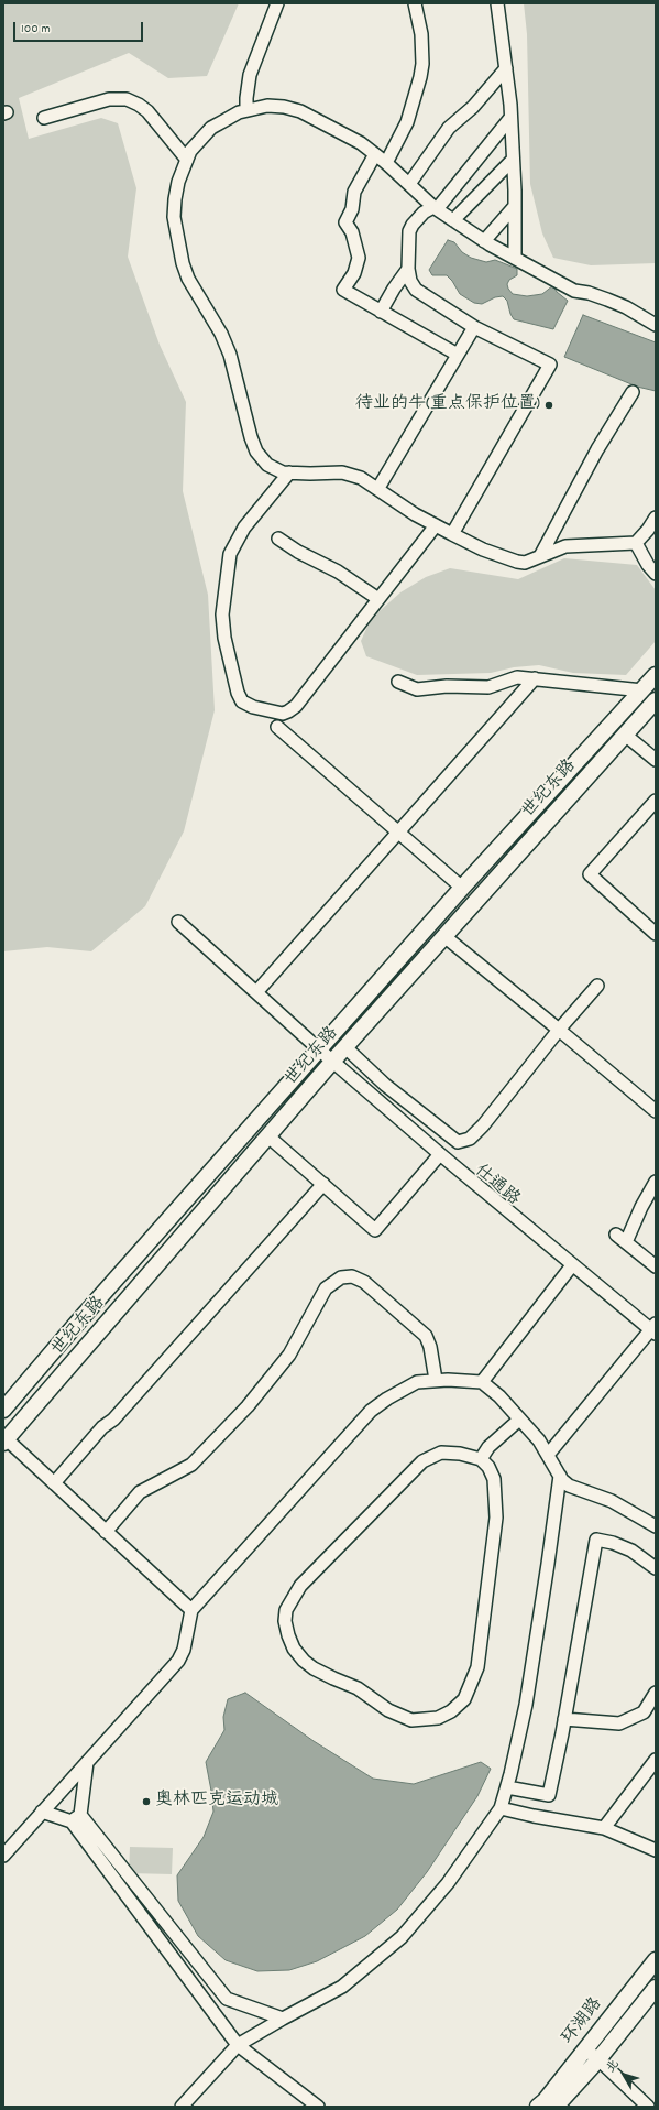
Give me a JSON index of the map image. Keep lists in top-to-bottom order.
{
  "streets": {
    "main road": ["世纪东路", "环湖路"],
    "street": ["仕通路"]
  },
  "crossings": [
    ["世纪东路", "仕通路"]
  ],
  "places": ["待业的牛(重点保护位置)", "奥林匹克运动城"],
  "scale_bar": "100 m",
  "north": "top left"
}
